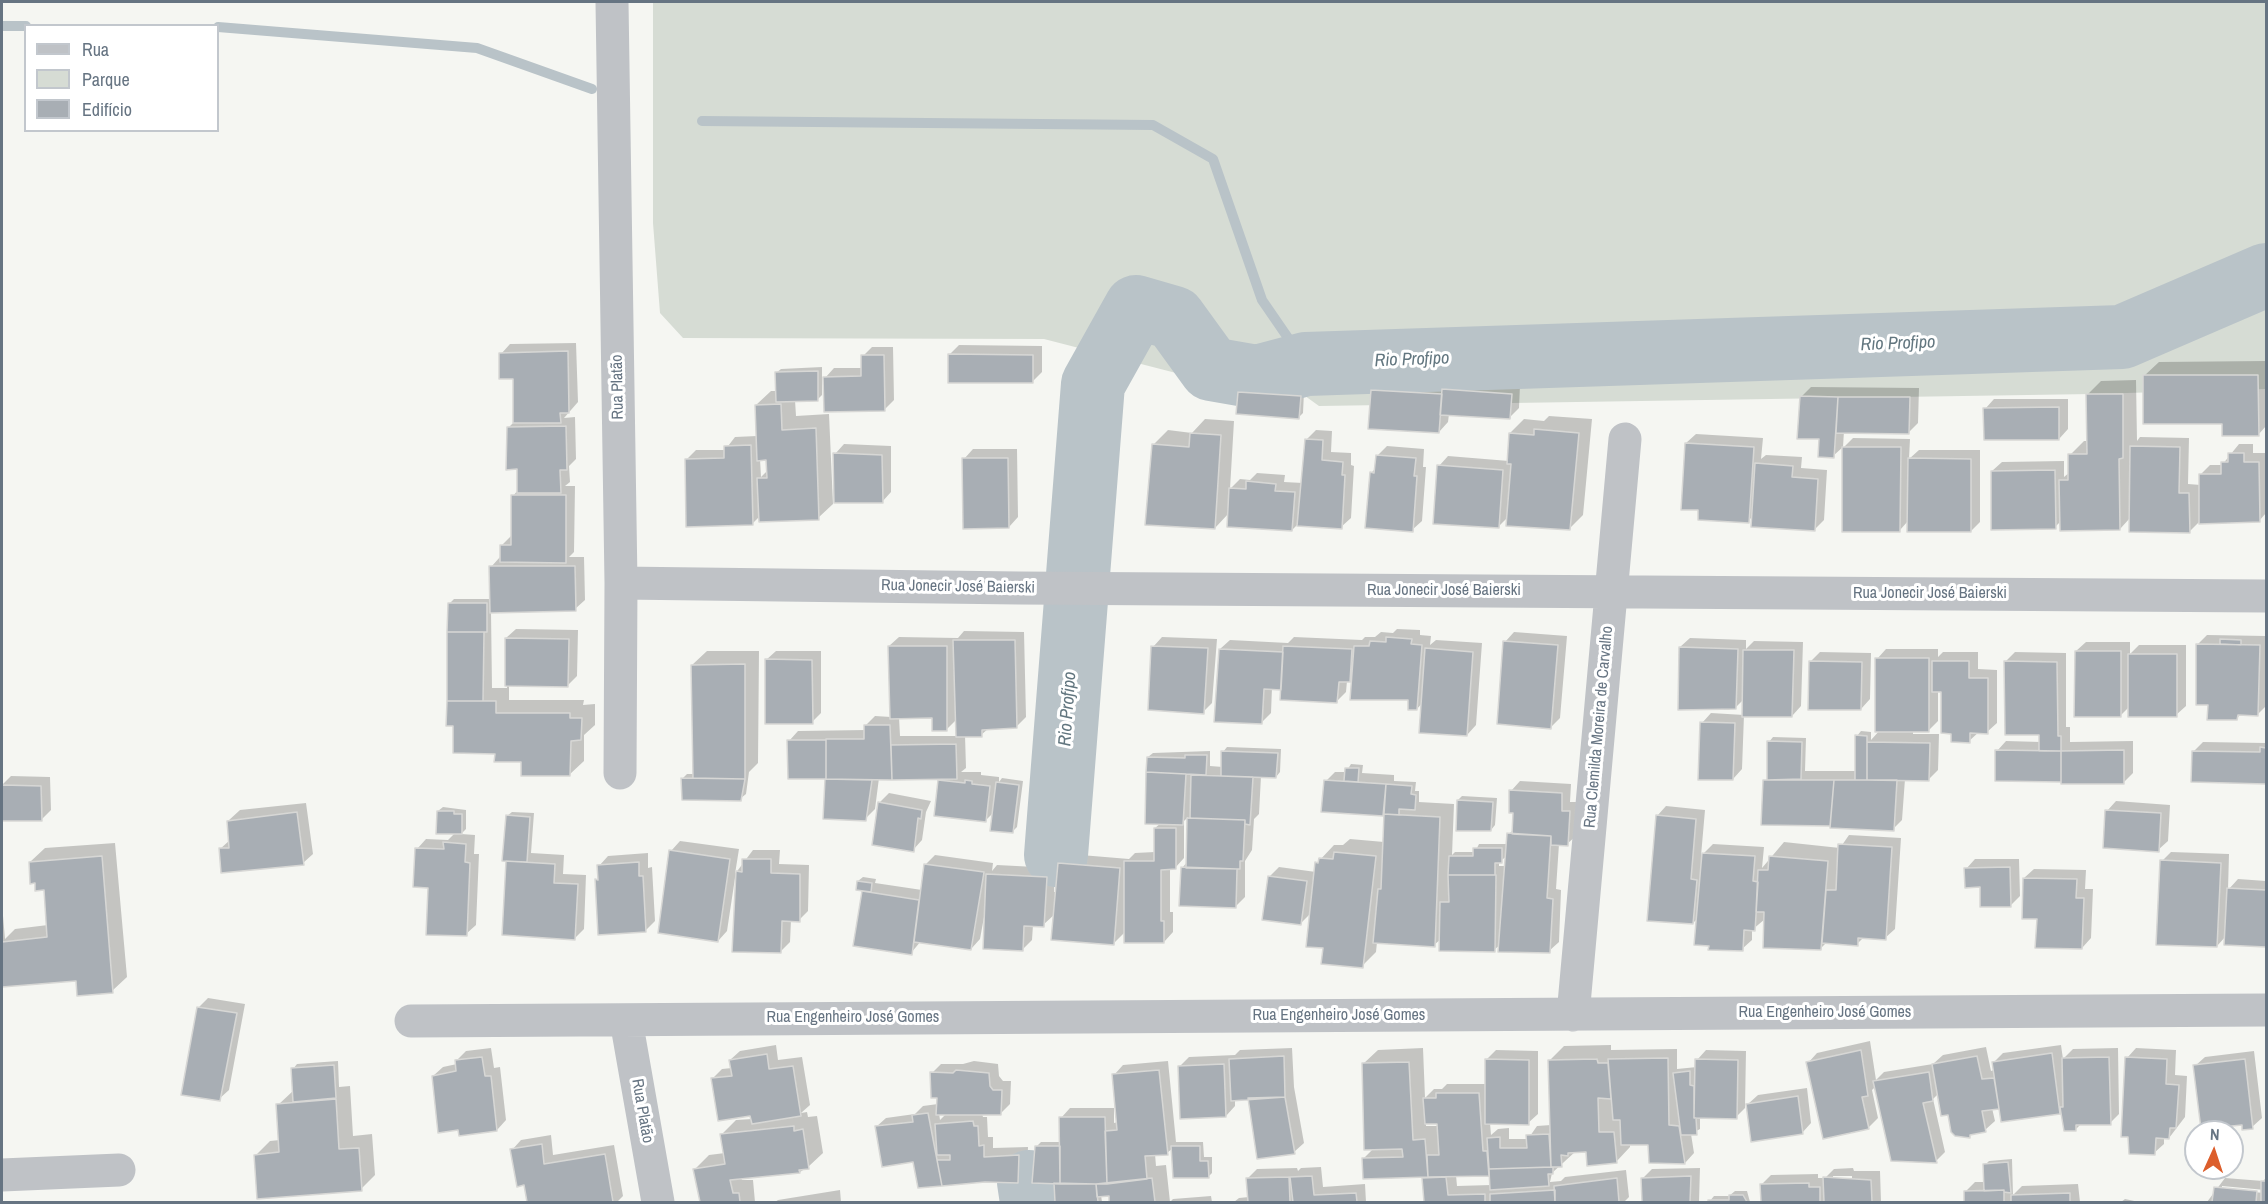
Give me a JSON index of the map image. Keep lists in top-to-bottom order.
{
  "streets": {
    "street": [
      "Rua Platão",
      "Rua Jonecir José Baierski",
      "Rua Clemilda Moreira de Carvalho",
      "Rua Engenheiro José Gomes"
    ]
  },
  "crossings": [
    ["Rua Platão", "Rua Jonecir José Baierski"],
    ["Rua Platão", "Rua Engenheiro José Gomes"],
    ["Rua Jonecir José Baierski", "Rua Clemilda Moreira de Carvalho"],
    ["Rua Clemilda Moreira de Carvalho", "Rua Engenheiro José Gomes"]
  ],
  "water": ["Rio Profipo"],
  "legend": ["Rua", "Parque", "Edifício"],
  "north": "top"
}
